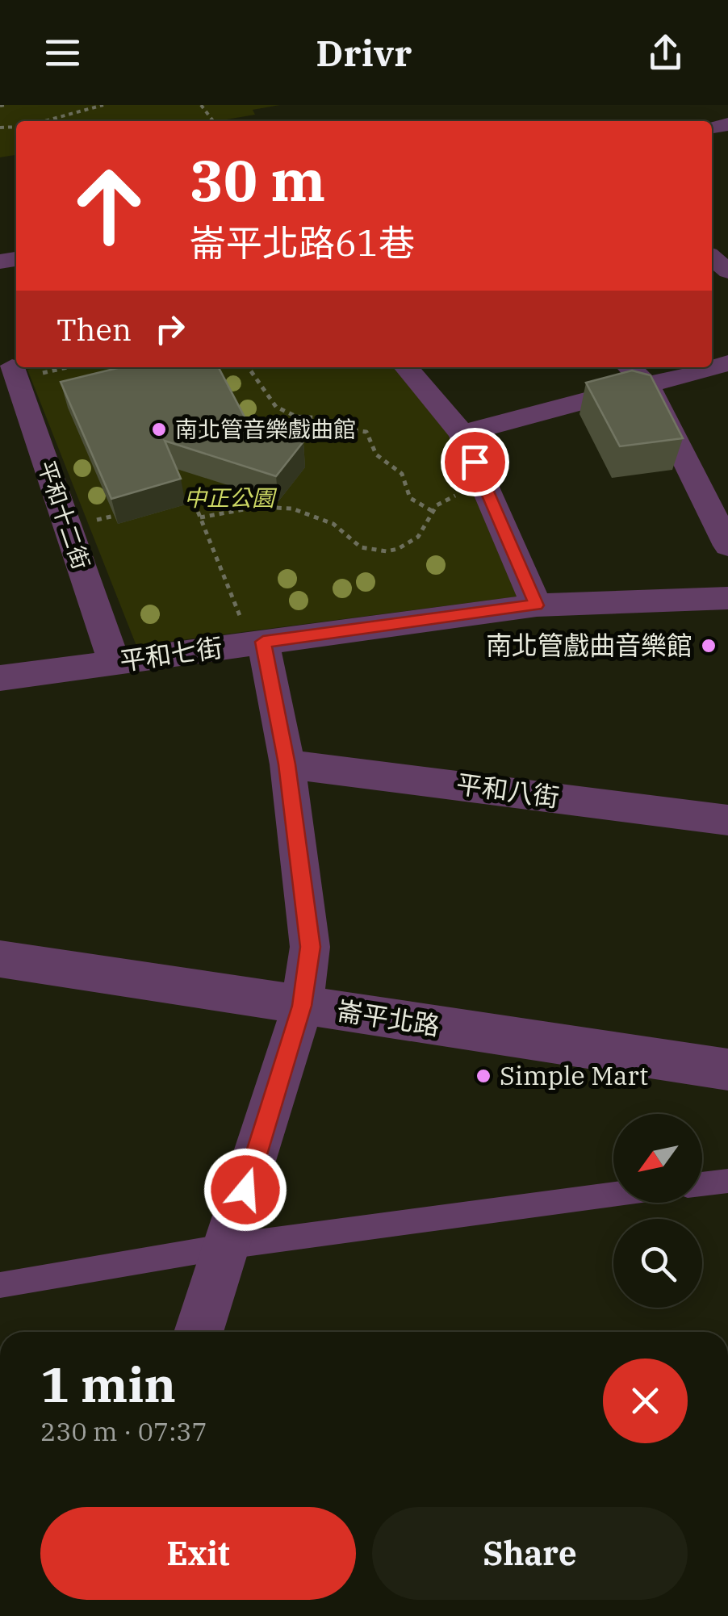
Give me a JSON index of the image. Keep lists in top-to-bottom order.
{
  "streets": {
    "street": [
      "平和十二街",
      "平和七街",
      "平和八街",
      "崙平北路"
    ]
  },
  "crossings": [
    ["平和十二街", "平和七街"]
  ],
  "parks": ["中正公園"],
  "places": ["南北管音樂戲曲館", "南北管戲曲音樂館", "Simple Mart"],
  "north": "bottom left",
  "page": {
    "header": "Drivr",
    "turn": ["30 m", "崙平北路61巷"],
    "then": "Then",
    "heading": ["1 min", "230 m · 07:37"],
    "buttons": ["Exit", "Share"]
  }
}
